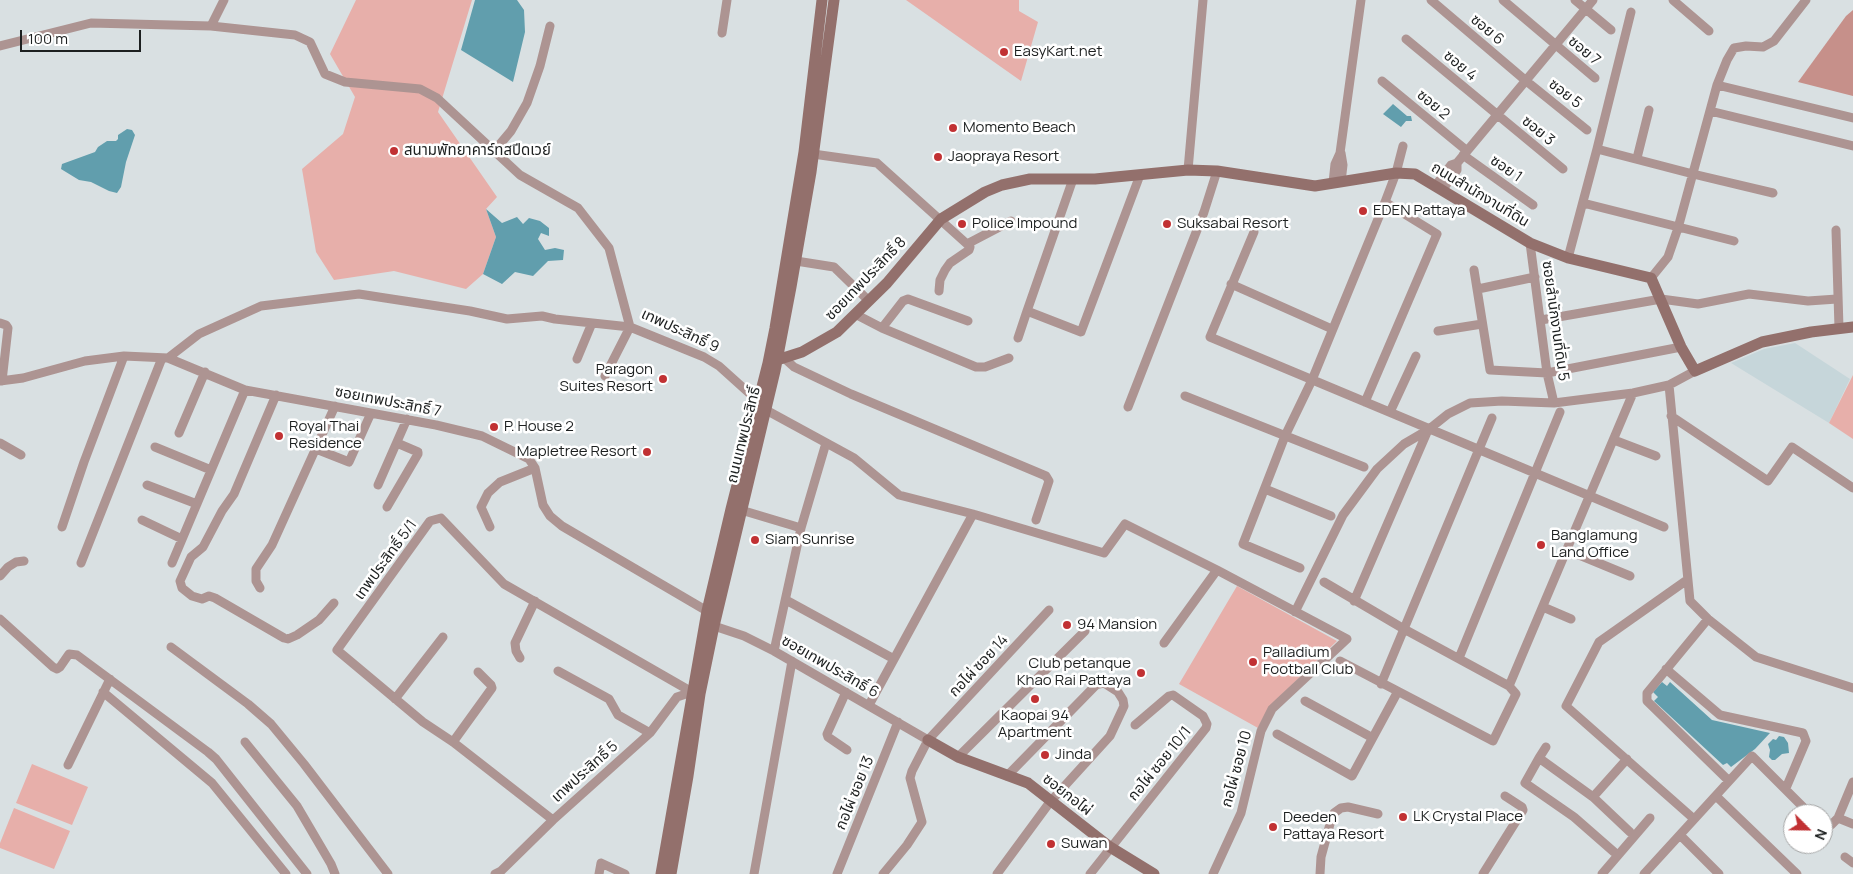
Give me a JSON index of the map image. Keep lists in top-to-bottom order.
{
  "streets": {
    "main road": [
      "ถนนสำนักงานที่ดิน",
      "ซอยเทพประสิทธิ์ 8",
      "ถนนเทพประสิทธิ์",
      "ซอยกอไผ่"
    ],
    "street": [
      "ซอย 6",
      "ซอย 7",
      "ซอย 4",
      "ซอย 5",
      "ซอย 2",
      "ซอย 3",
      "ซอย 1",
      "ซอยสำนักงานที่ดิน 5",
      "เทพประสิทธิ์ 9",
      "ซอยเทพประสิทธิ์ 7",
      "เทพประสิทธิ์ 5/1",
      "กอไผ่ ซอย 14",
      "ซอยเทพประสิทธิ์ 6",
      "กอไผ่ ซอย 10/1",
      "กอไผ่ ซอย 10",
      "เทพประสิทธิ์ 5",
      "กอไผ่ ซอย 13"
    ]
  },
  "crossings": [
    ["ซอย 6", "ซอย 5"],
    ["ซอย 4", "ซอย 3"],
    ["ซอย 2", "ซอย 1"],
    ["ถนนสำนักงานที่ดิน", "ซอยเทพประสิทธิ์ 8"],
    ["ถนนสำนักงานที่ดิน", "ซอยสำนักงานที่ดิน 5"],
    ["ซอยเทพประสิทธิ์ 8", "ถนนเทพประสิทธิ์"],
    ["เทพประสิทธิ์ 9", "ถนนเทพประสิทธิ์"],
    ["ถนนเทพประสิทธิ์", "เทพประสิทธิ์ 5/1"],
    ["ถนนเทพประสิทธิ์", "ซอยเทพประสิทธิ์ 6"],
    ["ถนนเทพประสิทธิ์", "เทพประสิทธิ์ 5"],
    ["เทพประสิทธิ์ 5/1", "เทพประสิทธิ์ 5"],
    ["กอไผ่ ซอย 14", "ซอยเทพประสิทธิ์ 6"],
    ["กอไผ่ ซอย 14", "ซอยกอไผ่"],
    ["ซอยเทพประสิทธิ์ 6", "กอไผ่ ซอย 13"],
    ["ซอยเทพประสิทธิ์ 6", "ซอยกอไผ่"],
    ["กอไผ่ ซอย 10/1", "ซอยกอไผ่"]
  ],
  "places": [
    "EasyKart.net",
    "Momento Beach",
    "สนามพัทยาคาร์ทสปีดเวย์",
    "Jaopraya Resort",
    "EDEN Pattaya",
    "Police Impound",
    "Suksabai Resort",
    "Paragon Suites Resort",
    "P. House 2",
    "Royal Thai Residence",
    "Mapletree Resort",
    "Siam Sunrise",
    "Banglamung Land Office",
    "94 Mansion",
    "Palladium Football Club",
    "Club petanque Khao Rai Pattaya",
    "Kaopai 94 Apartment",
    "Jinda",
    "LK Crystal Place",
    "Deeden Pattaya Resort",
    "Suwan"
  ],
  "scale_bar": "100 m",
  "north": "bottom right"
}
